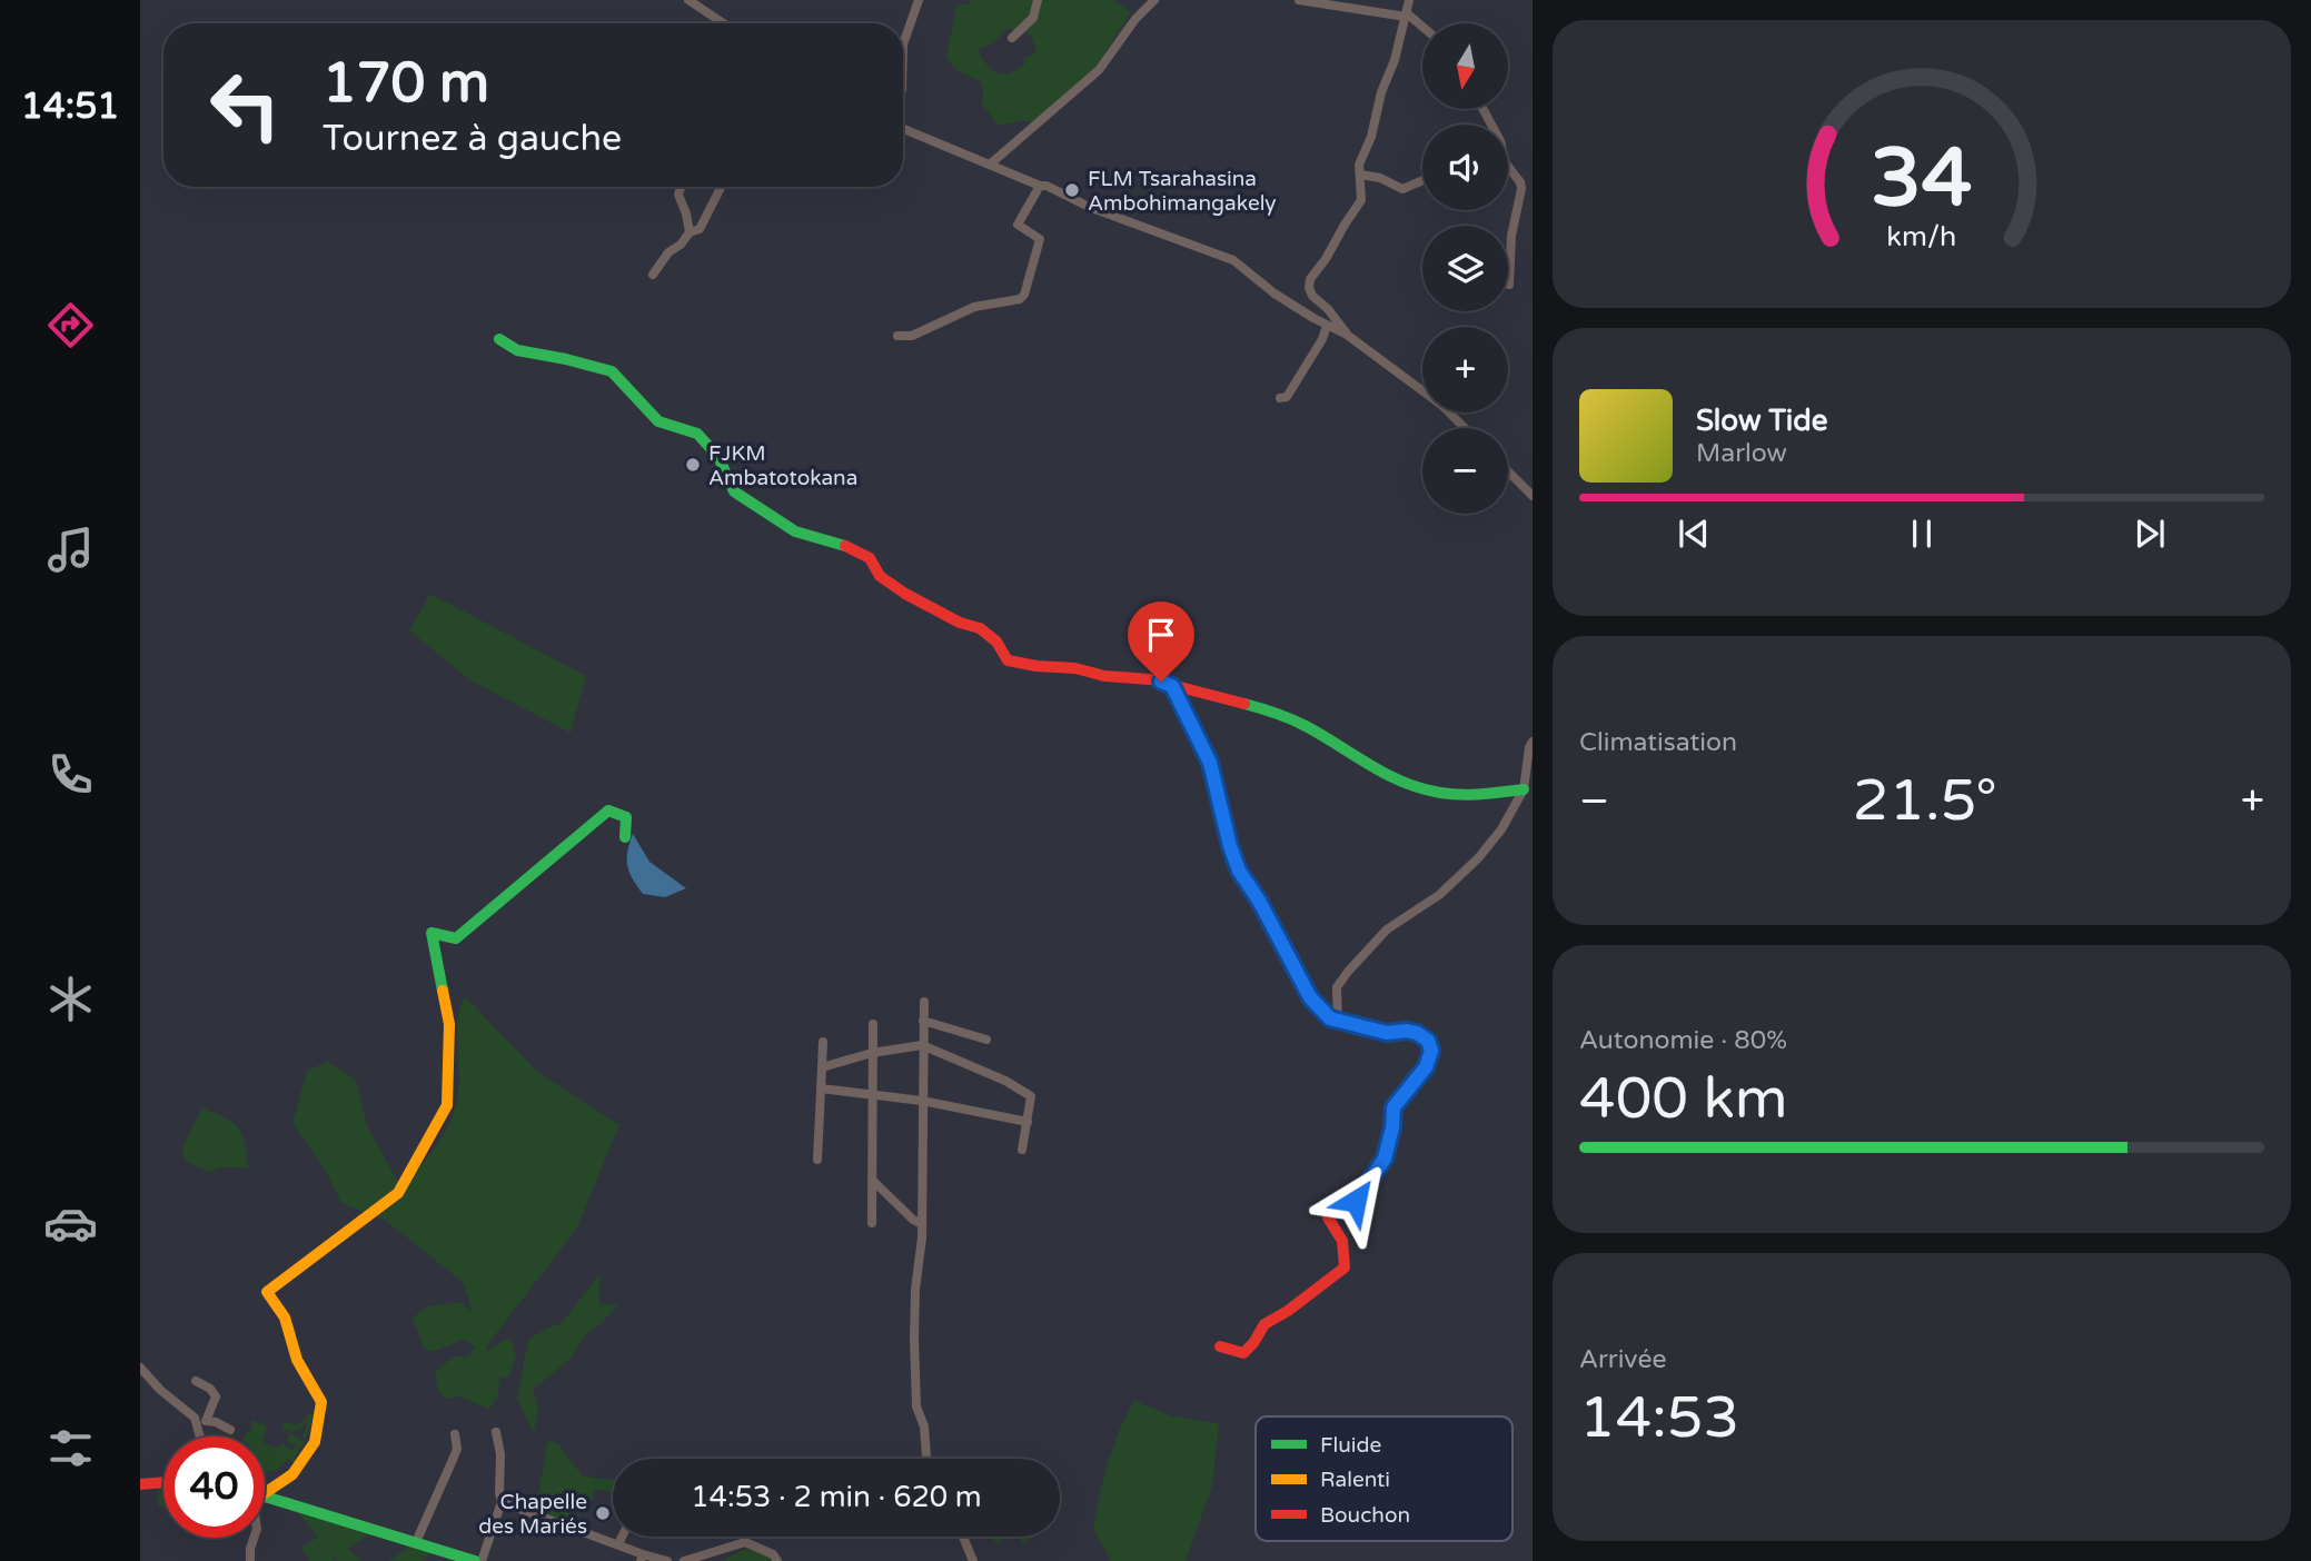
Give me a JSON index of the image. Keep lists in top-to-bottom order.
{
  "places": ["FLM Tsarahasina Ambohimangakely", "FJKM Ambatotokana", "Chapelle des Mariés"],
  "legend": ["Fluide", "Ralenti", "Bouchon"],
  "north": "bottom",
  "page": {
    "tabs": "14:51",
    "map_buttons": ["+", "−"],
    "turn": ["170 m", "Tournez à gauche"],
    "song": ["Slow Tide", "Marlow"],
    "tile": [
      "Climatisation",
      ["Autonomie · 80%", "400 km"],
      ["Arrivée", "14:53"]
    ],
    "heat": ["−", "21.5°", "+"],
    "limit": "40",
    "trip": "14:53 · 2 min · 620 m",
    "gauge": ["34", "km/h"]
  }
}
